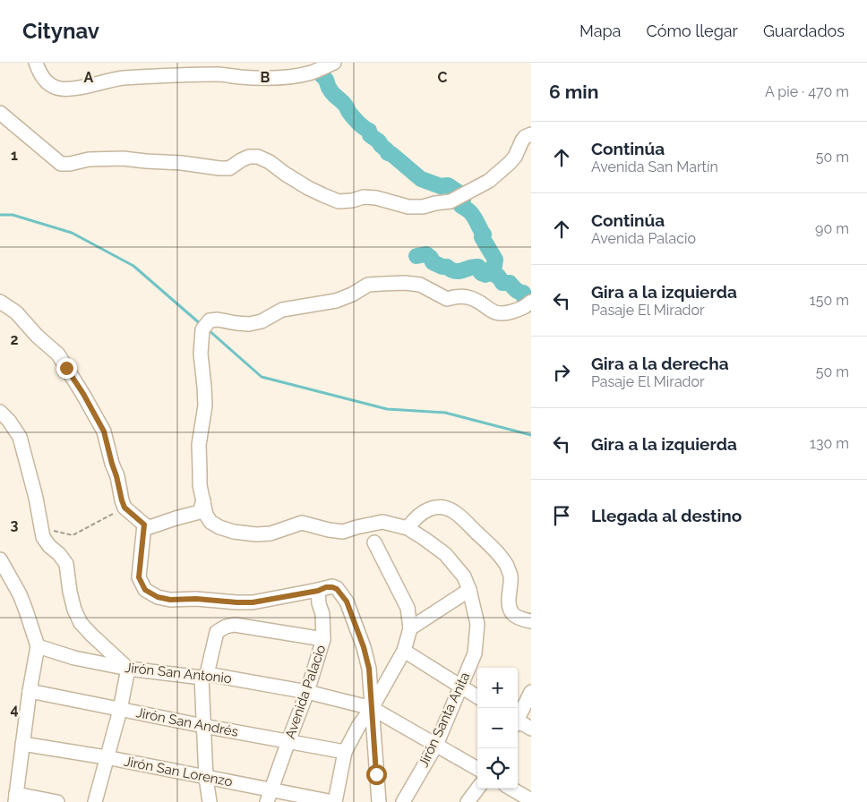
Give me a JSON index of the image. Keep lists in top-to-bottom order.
{
  "streets": {
    "street": [
      "Jirón San Antonio",
      "Avenida Palacio",
      "Jirón Santa Anita",
      "Jirón San Andrés",
      "Jirón San Lorenzo"
    ]
  },
  "crossings": [
    ["Jirón San Antonio", "Avenida Palacio"],
    ["Jirón San Antonio", "Jirón Santa Anita"],
    ["Avenida Palacio", "Jirón San Andrés"],
    ["Avenida Palacio", "Jirón San Lorenzo"]
  ],
  "page": {
    "header": "Citynav",
    "nav": ["Mapa", "Cómo llegar", "Guardados"],
    "heading": ["6 min", "A pie · 470 m"],
    "list": [
      ["Continúa", "Avenida San Martín", "50 m"],
      ["Continúa", "Avenida Palacio", "90 m"],
      ["Gira a la izquierda", "Pasaje El Mirador", "150 m"],
      ["Gira a la derecha", "Pasaje El Mirador", "50 m"],
      ["Gira a la izquierda", "130 m"],
      "Llegada al destino"
    ],
    "map_buttons": ["+", "−"]
  },
  "grid": {
    "columns": ["A", "B", "C"],
    "rows": [
      "1",
      "2",
      "3",
      "4"
    ]
  }
}
